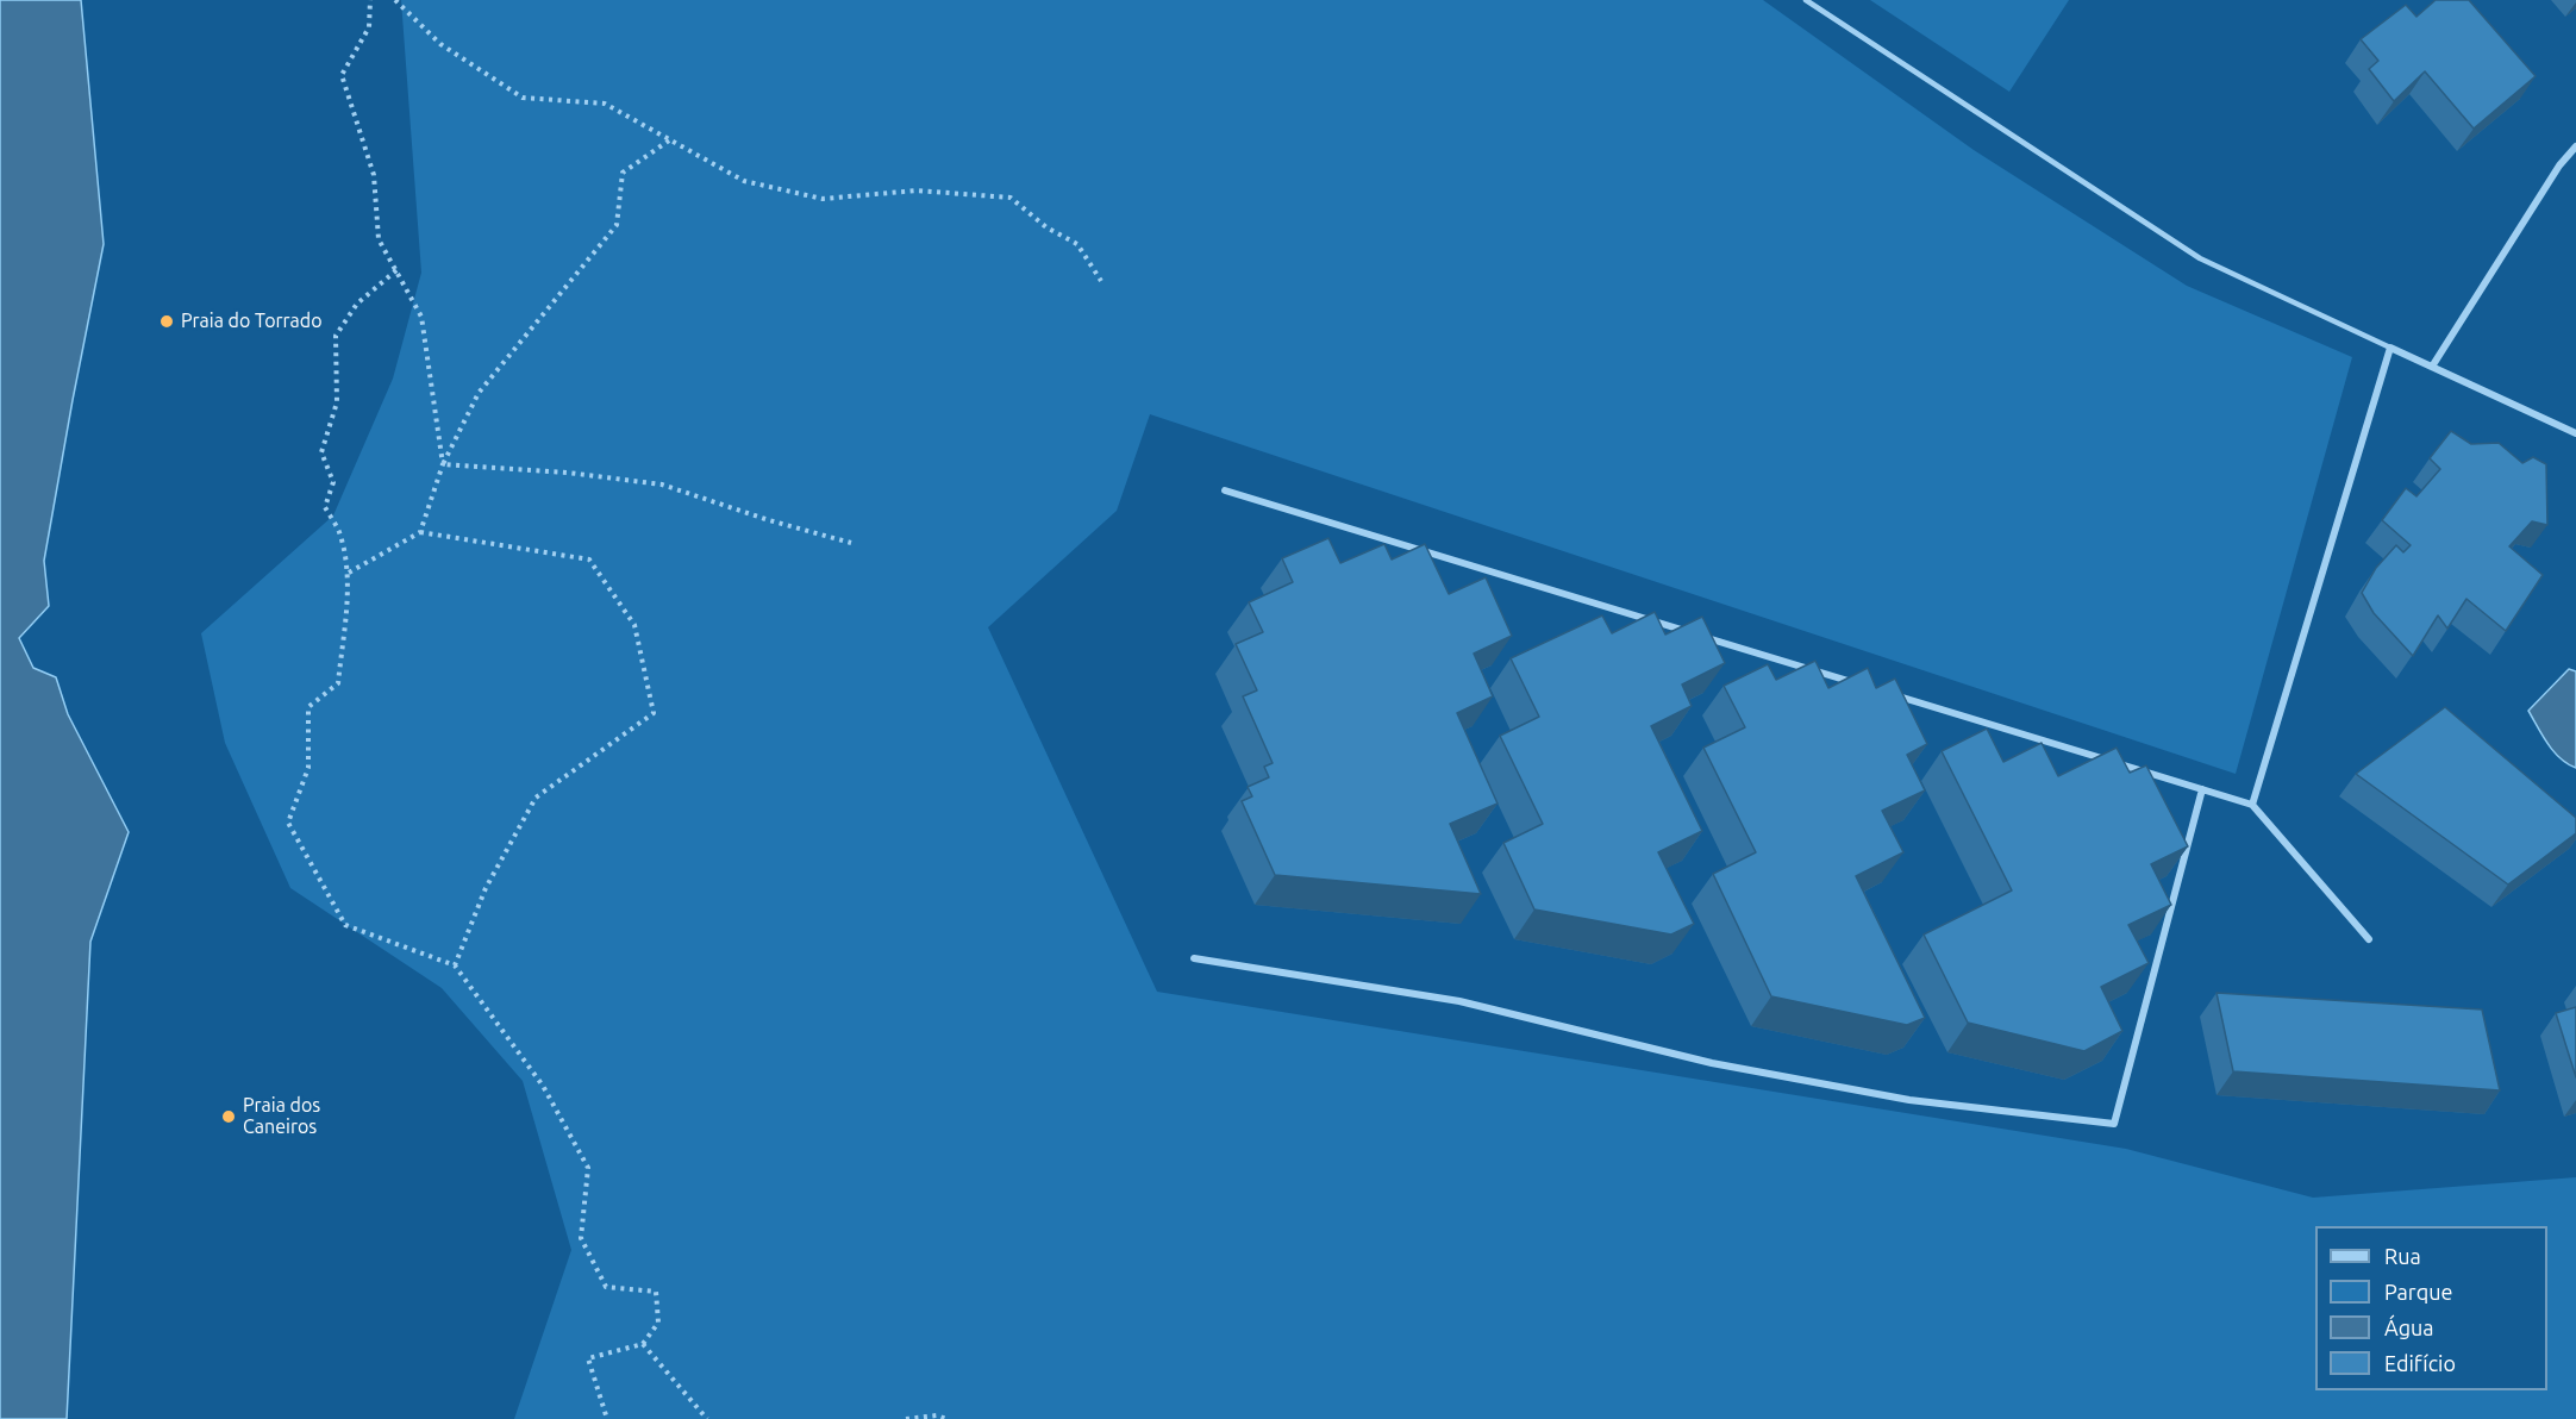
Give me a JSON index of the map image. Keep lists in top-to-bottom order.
{
  "places": ["Praia do Torrado", "Praia dos Caneiros"],
  "legend": [
    "Rua",
    "Parque",
    "Água",
    "Edifício"
  ]
}
